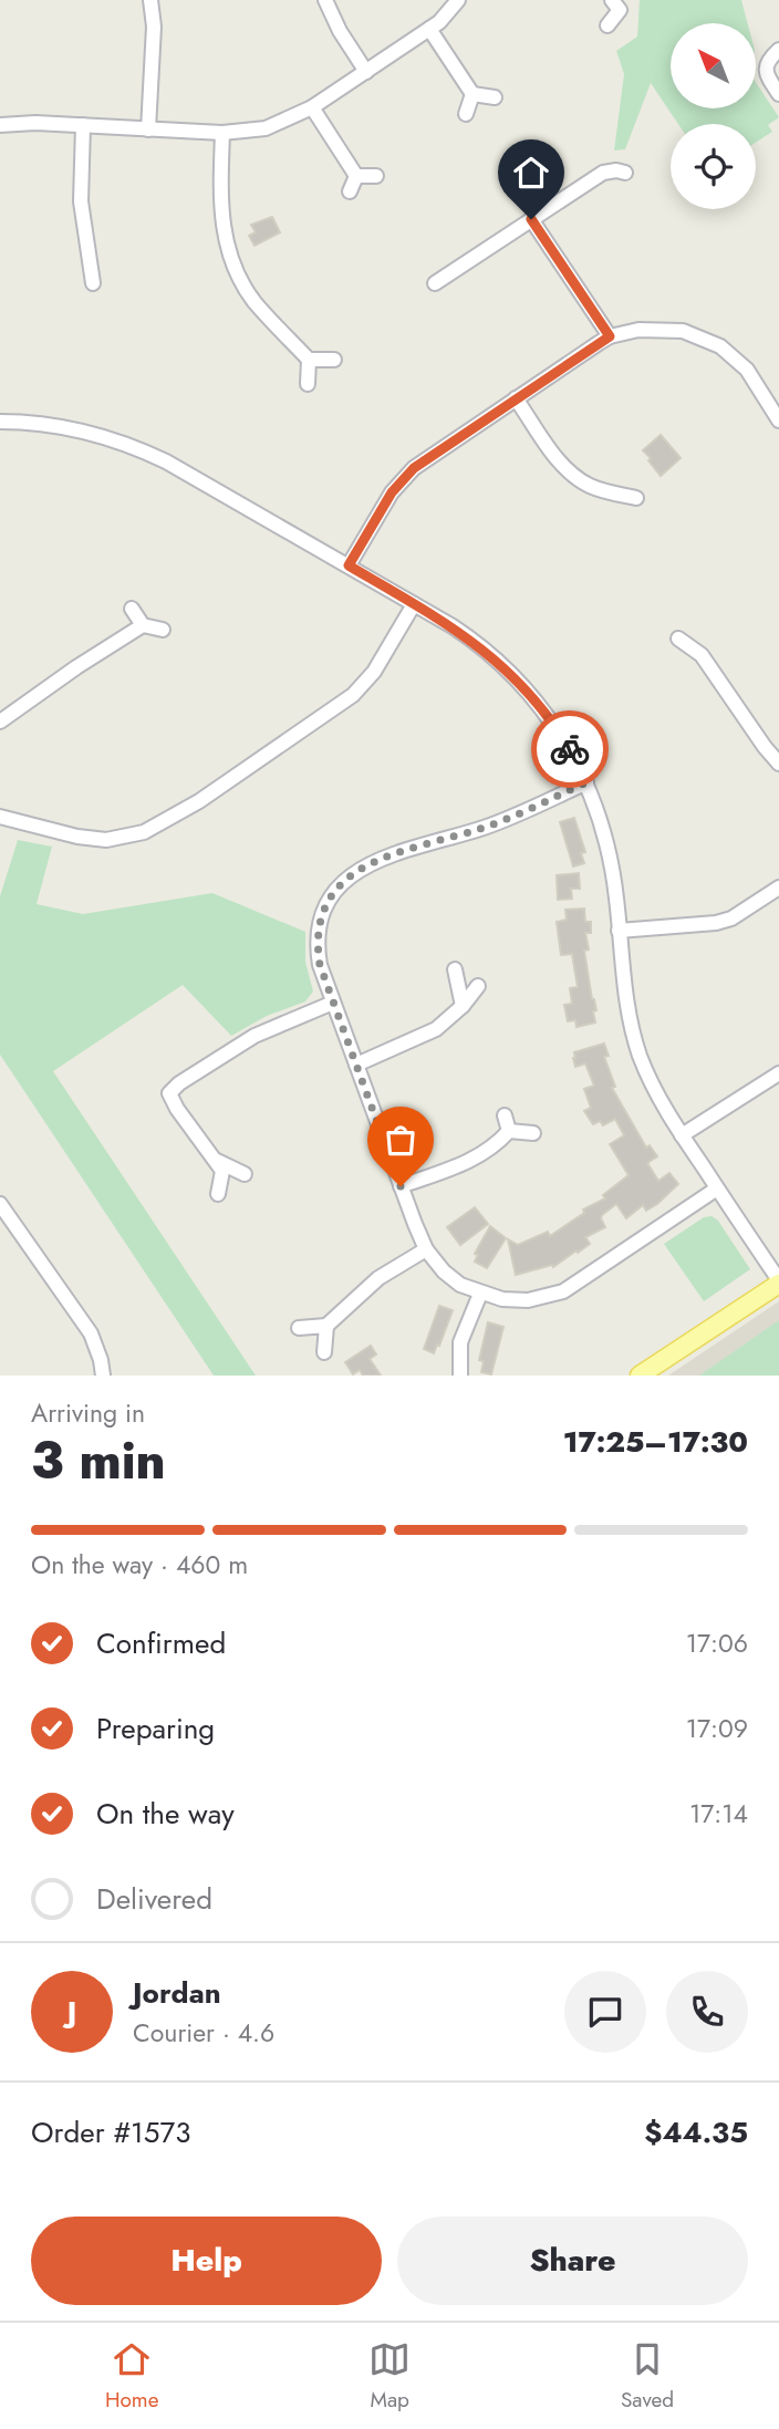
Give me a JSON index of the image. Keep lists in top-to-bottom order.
{
  "north": "top left",
  "page": {
    "heading": ["3 min", "Arriving in", "17:25–17:30"],
    "panel": [
      "Jordan",
      "Courier · 4.6",
      "Order #1573",
      "$44.35"
    ],
    "bar": "On the way · 460 m",
    "list": [
      ["Confirmed", "17:06"],
      ["Preparing", "17:09"],
      ["On the way", "17:14"],
      "Delivered"
    ],
    "round": "J",
    "buttons": ["Help", "Share"],
    "tabs": ["Home", "Map", "Saved"]
  }
}
